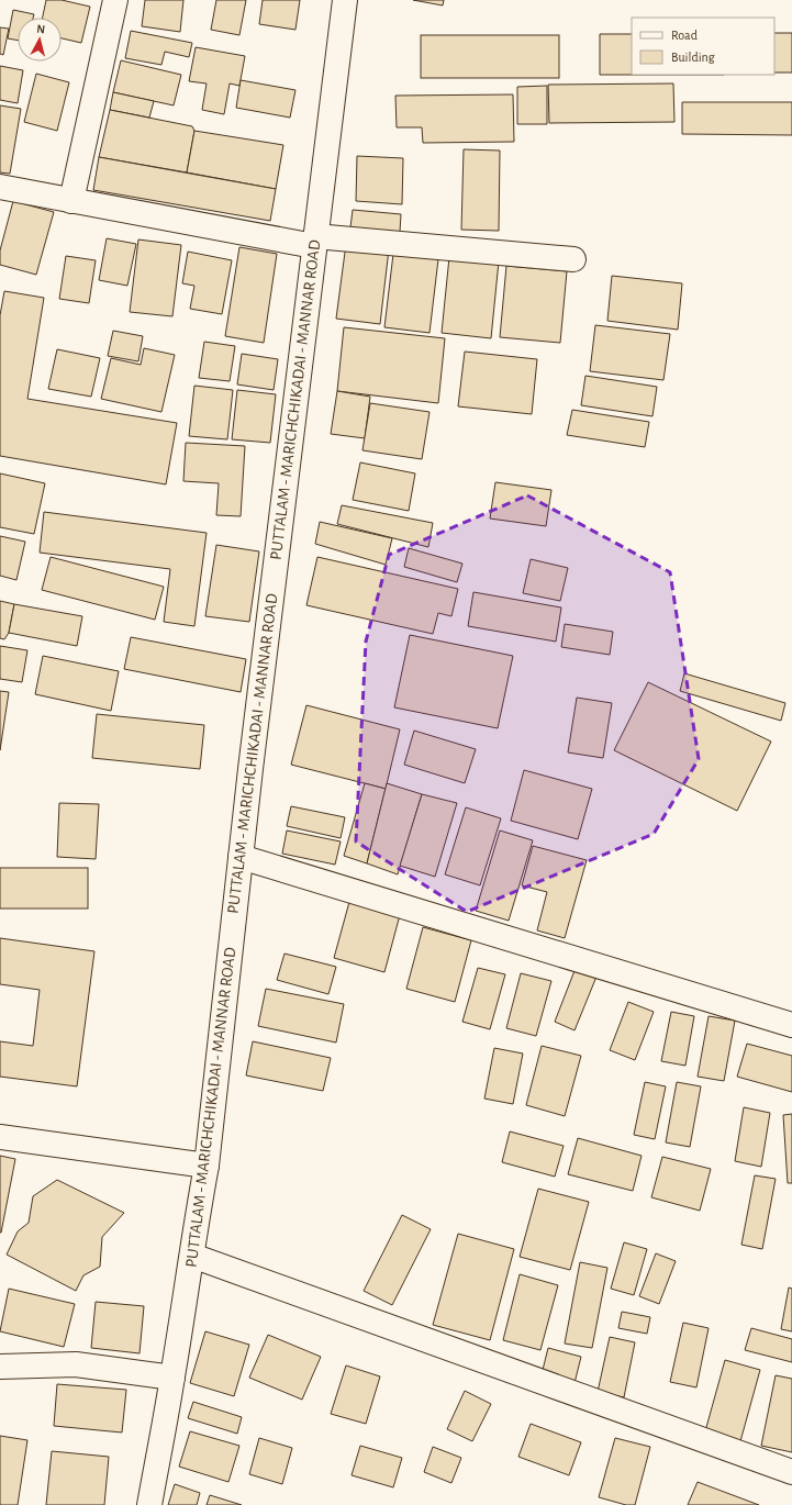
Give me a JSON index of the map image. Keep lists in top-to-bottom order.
{
  "streets": {
    "street": ["PUTTALAM - MARICHCHIKADAI - MANNAR ROAD"]
  },
  "legend": ["Road", "Building"],
  "north": "top"
}
